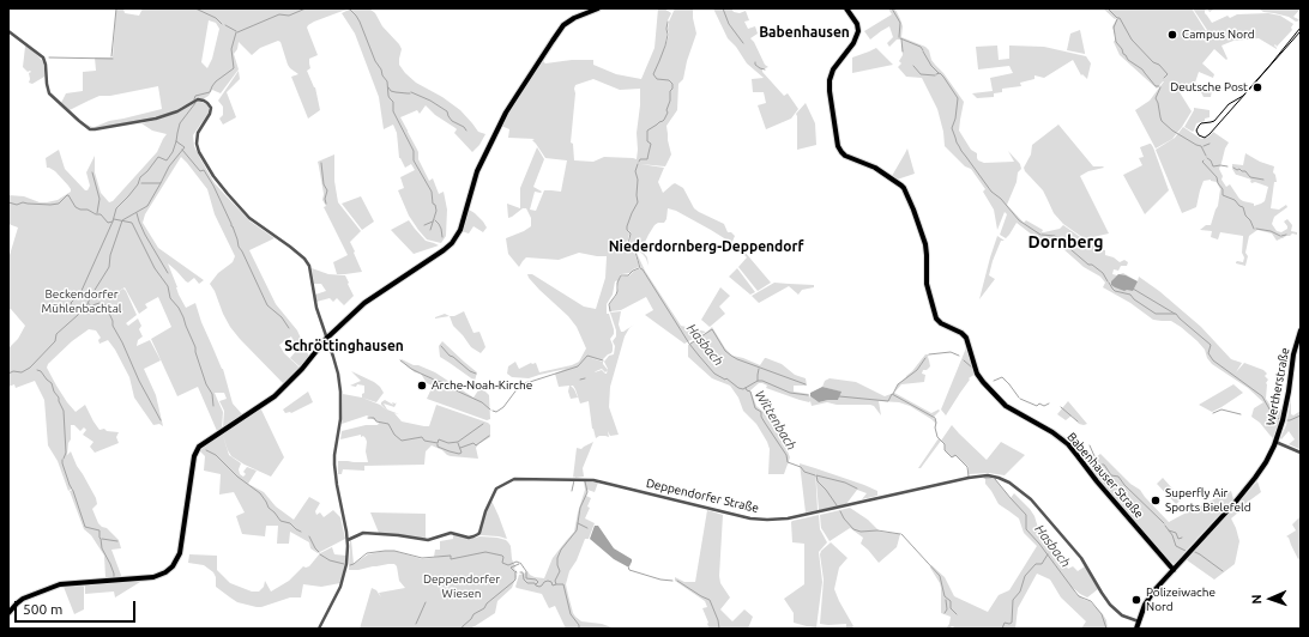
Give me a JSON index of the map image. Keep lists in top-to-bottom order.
{
  "streets": {
    "main road": ["Wertherstraße", "Babenhauser Straße"],
    "street": ["Deppendorfer Straße"]
  },
  "crossings": [
    ["Wertherstraße", "Babenhauser Straße"],
    ["Wertherstraße", "Deppendorfer Straße"]
  ],
  "districts": [
    "Babenhausen",
    "Dornberg",
    "Niederdornberg-Deppendorf",
    "Schröttinghausen"
  ],
  "water": ["Hasbach", "Wittenbach"],
  "parks": ["Beckendorfer Mühlenbachtal", "Deppendorfer Wiesen"],
  "places": [
    "Campus Nord",
    "Deutsche Post",
    "Arche-Noah-Kirche",
    "Superfly Air Sports Bielefeld",
    "Polizeiwache Nord"
  ],
  "scale_bar": "500 m",
  "north": "left"
}
